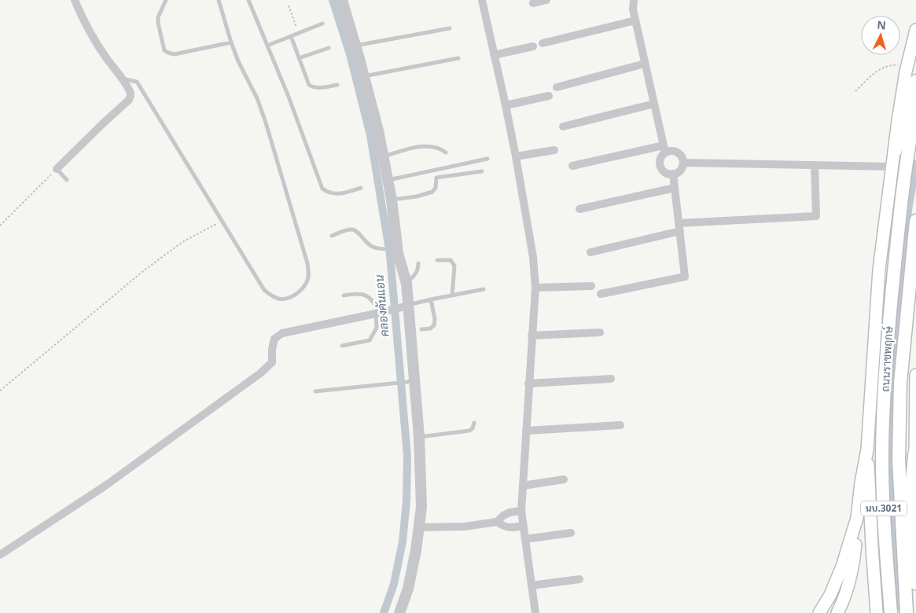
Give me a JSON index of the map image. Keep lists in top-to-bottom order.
{
  "streets": {
    "main road": ["ถนนราชพฤกษ์", "นบ.3021"]
  },
  "water": ["คลองคันแอน"],
  "north": "top"
}
